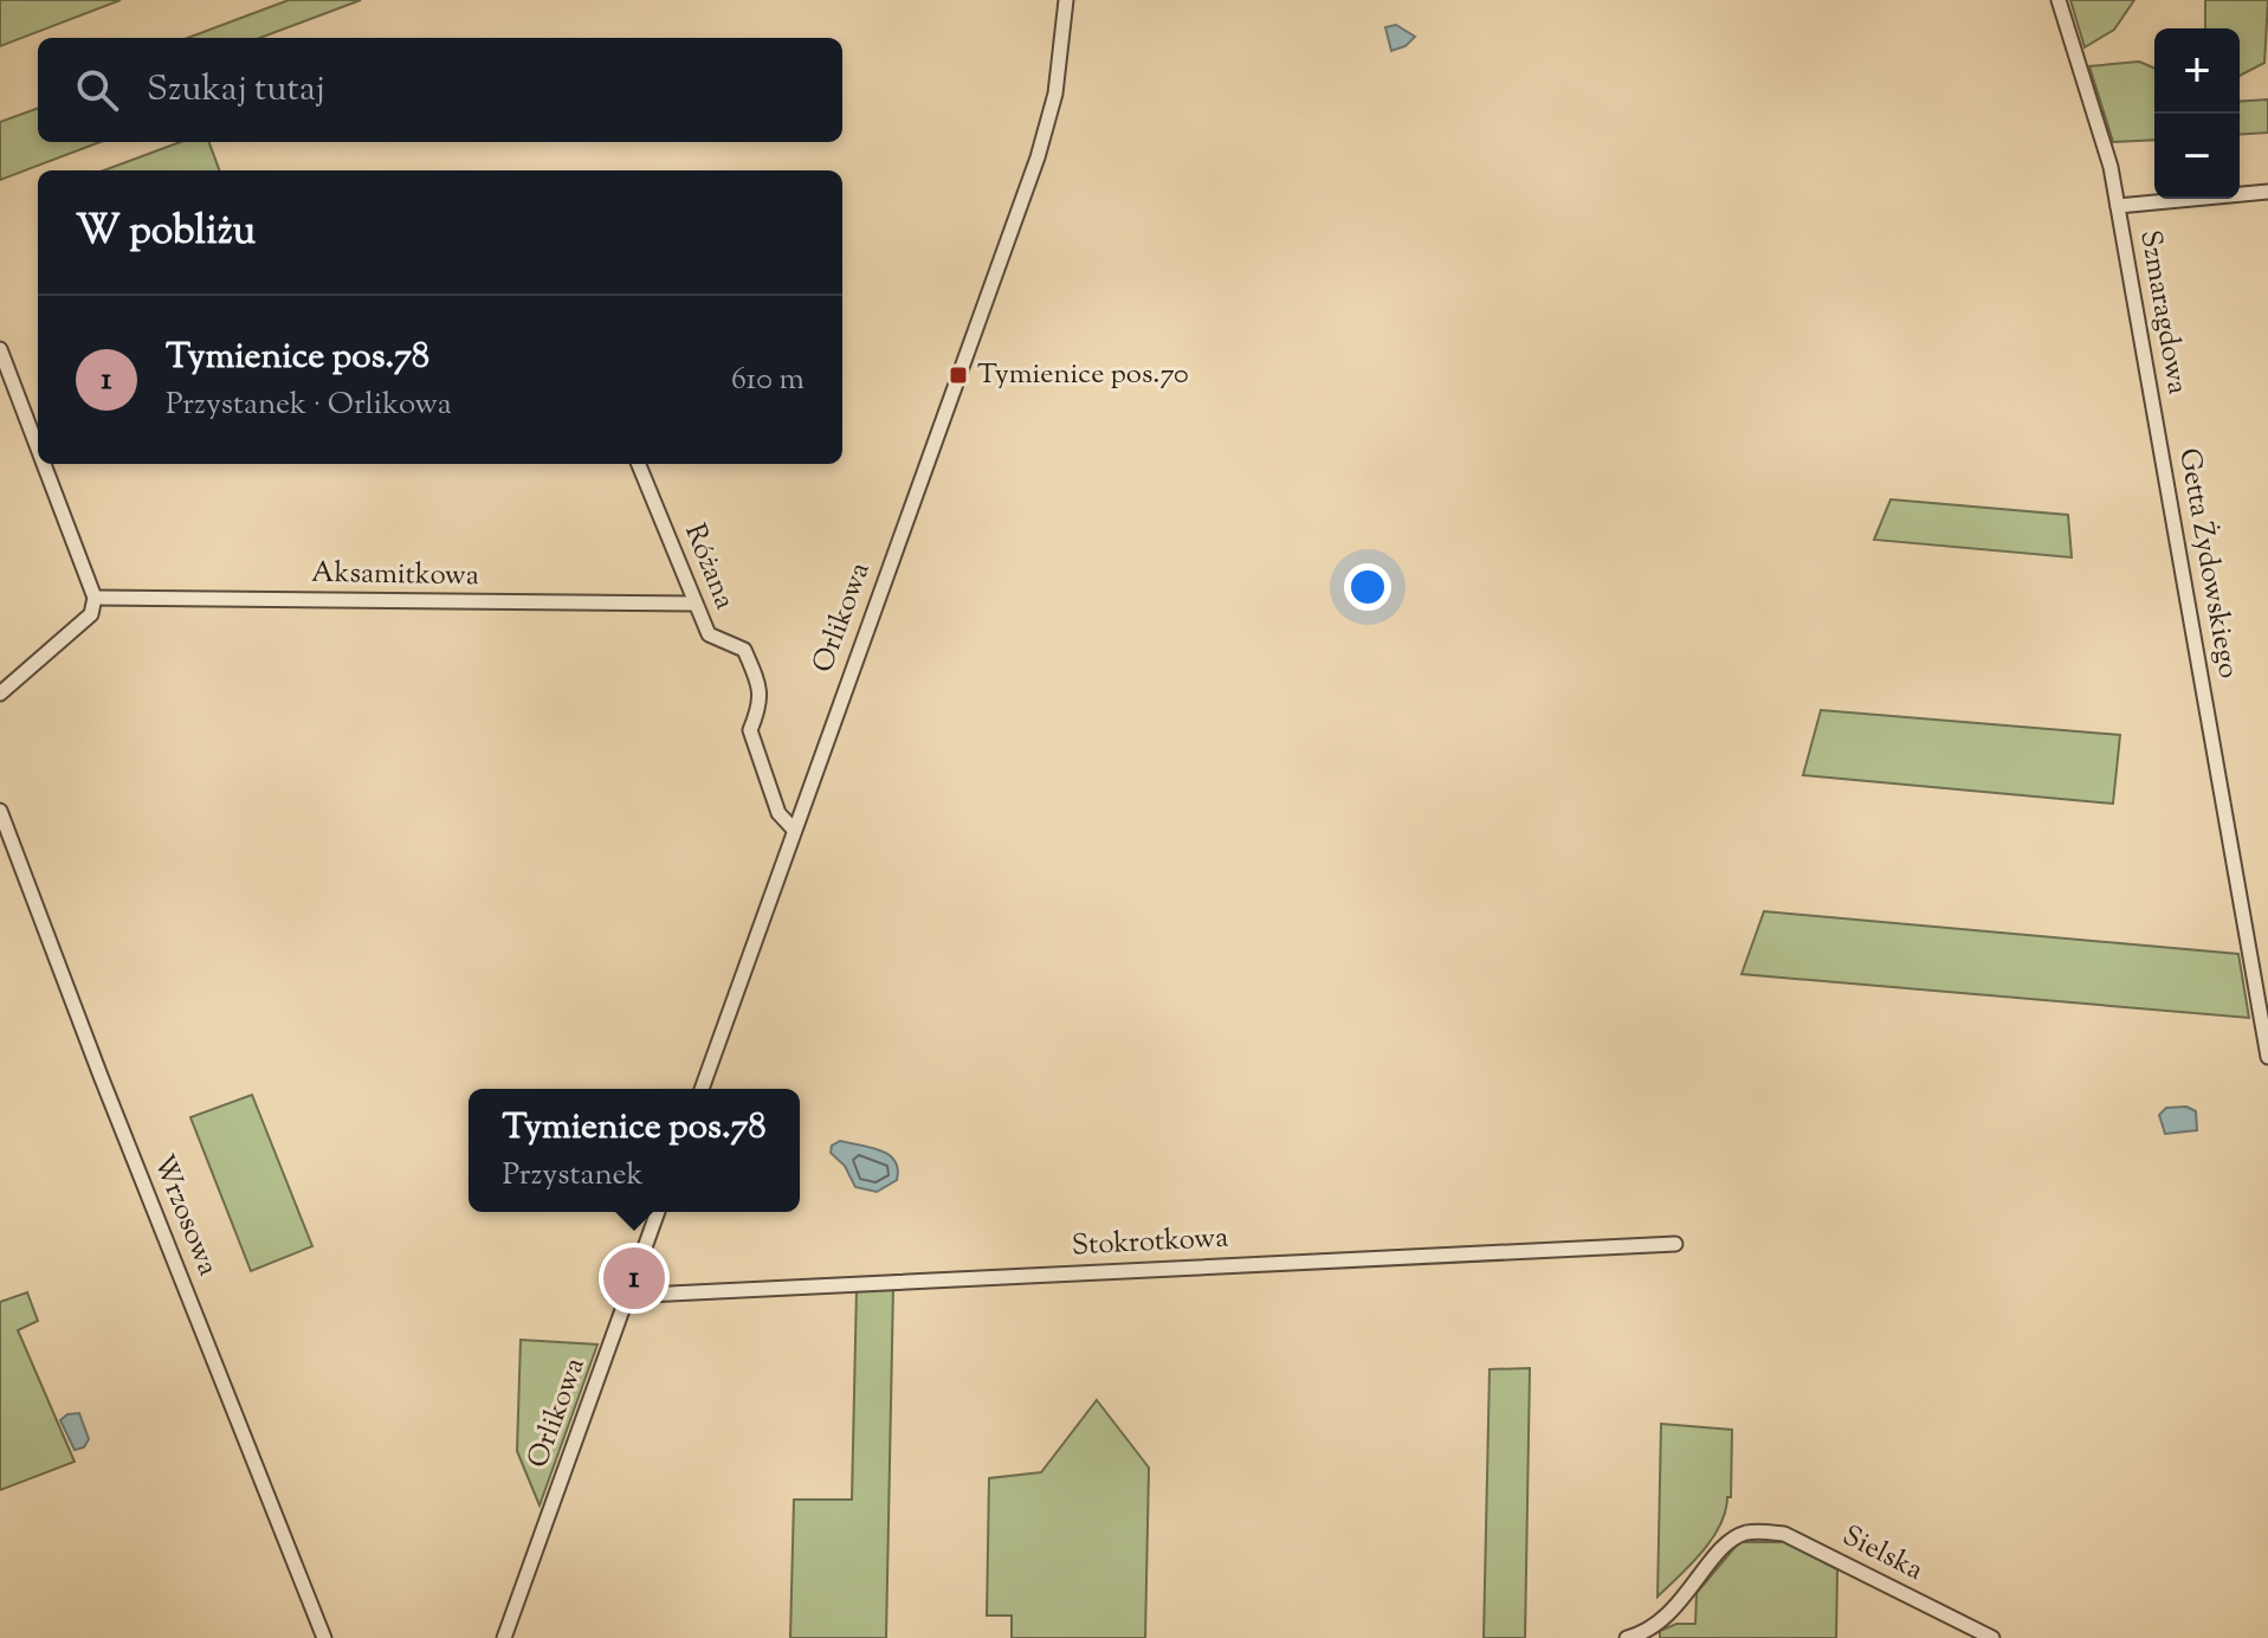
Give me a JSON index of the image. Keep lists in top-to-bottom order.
{
  "streets": {
    "street": [
      "Szmaragdowa",
      "Getta Żydowskiego",
      "Różana",
      "Aksamitkowa",
      "Orlikowa",
      "Wrzosowa",
      "Stokrotkowa",
      "Sielska"
    ]
  },
  "crossings": [
    ["Szmaragdowa", "Getta Żydowskiego"],
    ["Różana", "Aksamitkowa"],
    ["Różana", "Orlikowa"],
    ["Orlikowa", "Stokrotkowa"]
  ],
  "places": {
    "transit": ["Tymienice pos.70"]
  },
  "page": {
    "map_buttons": ["+", "−"],
    "search": "Szukaj tutaj",
    "heading": "W pobliżu",
    "list": [
      {
        "mark": "1",
        "name": "Tymienice pos.78",
        "note": "Przystanek · Orlikowa",
        "value": "610 m"
      }
    ],
    "popup": ["Tymienice pos.78", "Przystanek"],
    "pins": "1"
  }
}
